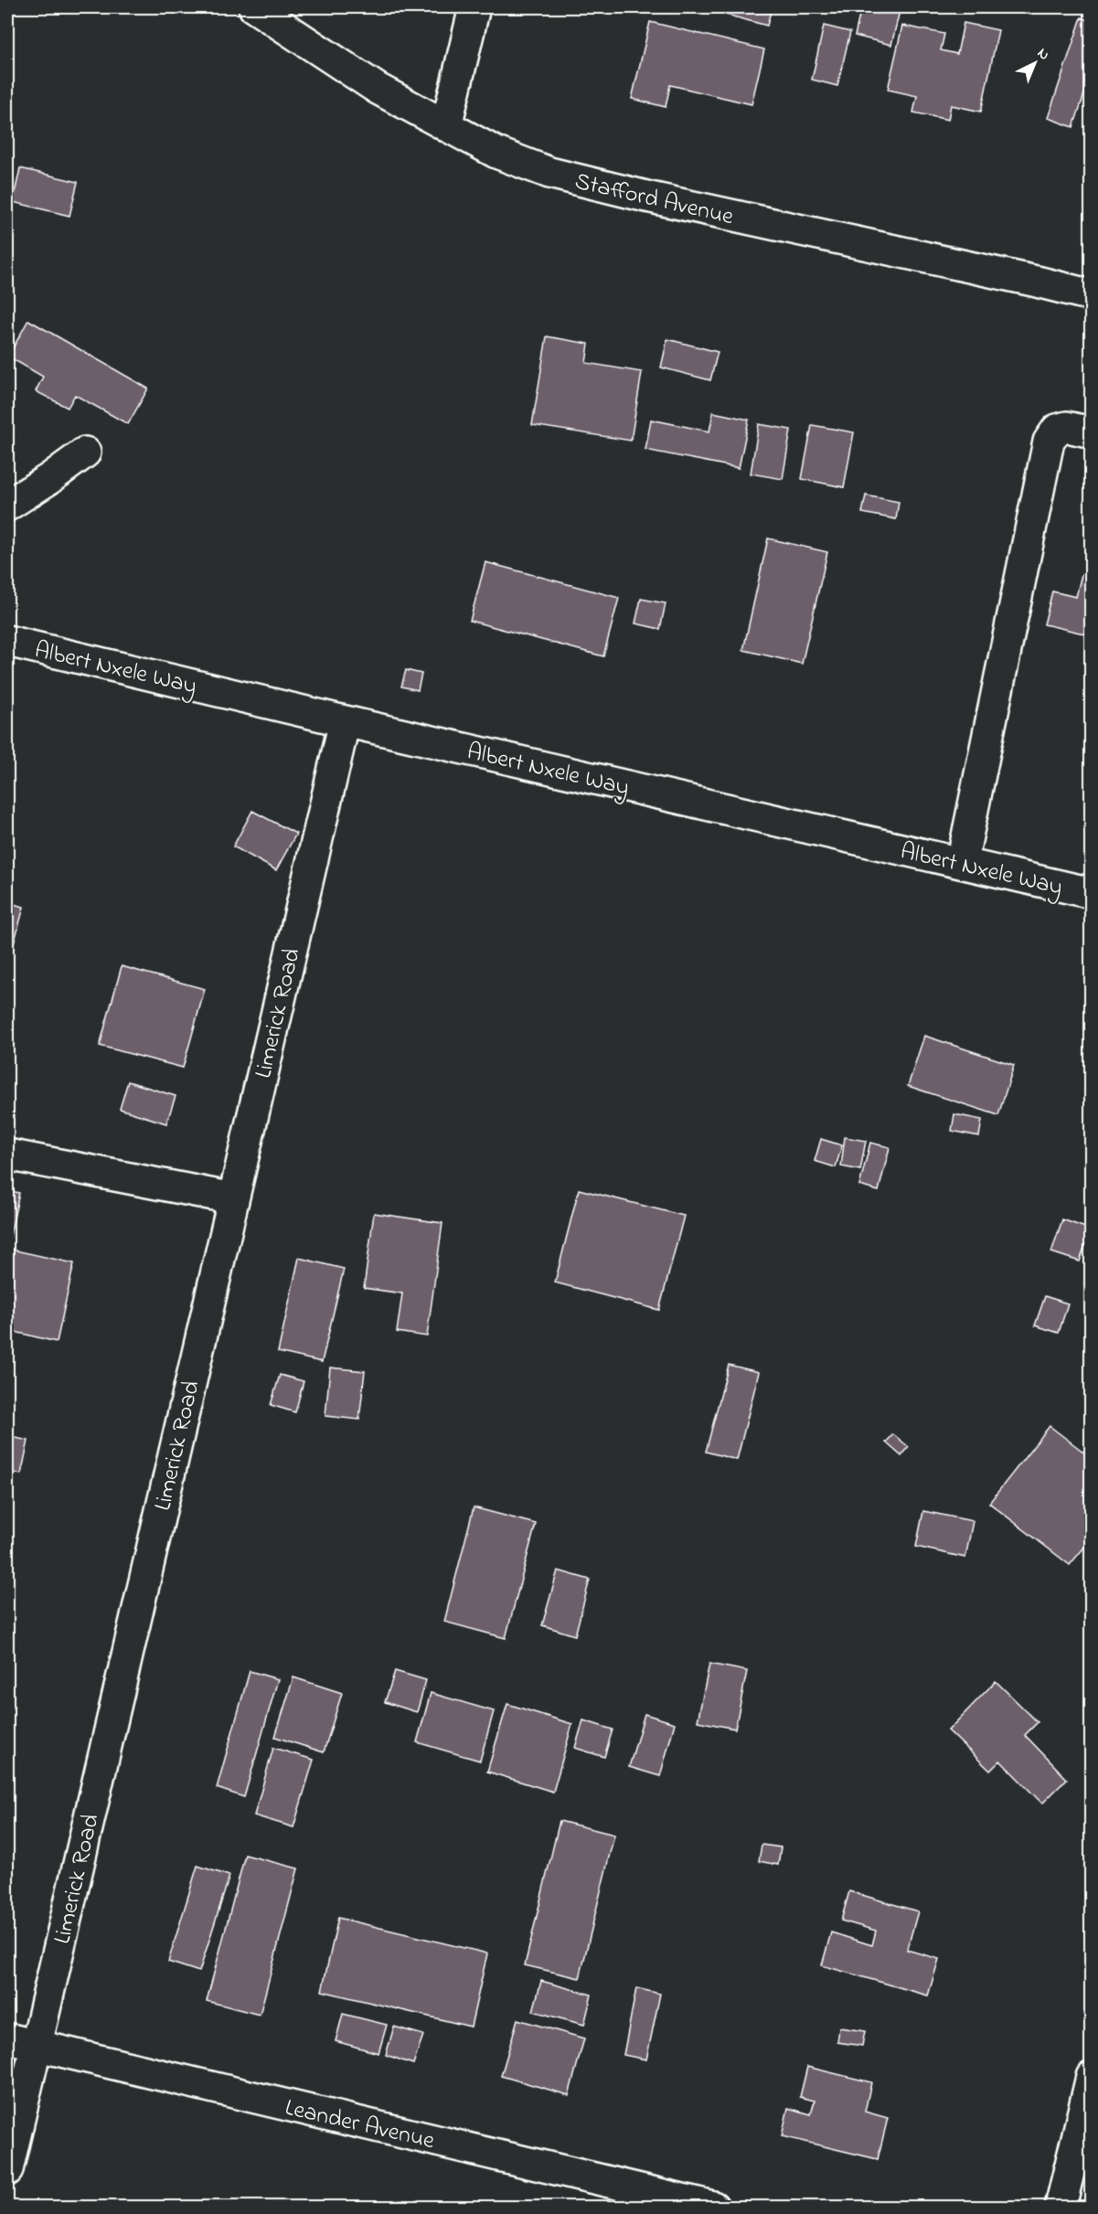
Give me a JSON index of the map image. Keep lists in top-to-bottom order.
{
  "streets": {
    "street": [
      "Stafford Avenue",
      "Albert Nxele Way",
      "Limerick Road",
      "Leander Avenue"
    ]
  },
  "crossings": [
    ["Albert Nxele Way", "Limerick Road"],
    ["Limerick Road", "Leander Avenue"]
  ],
  "north": "top right"
}
